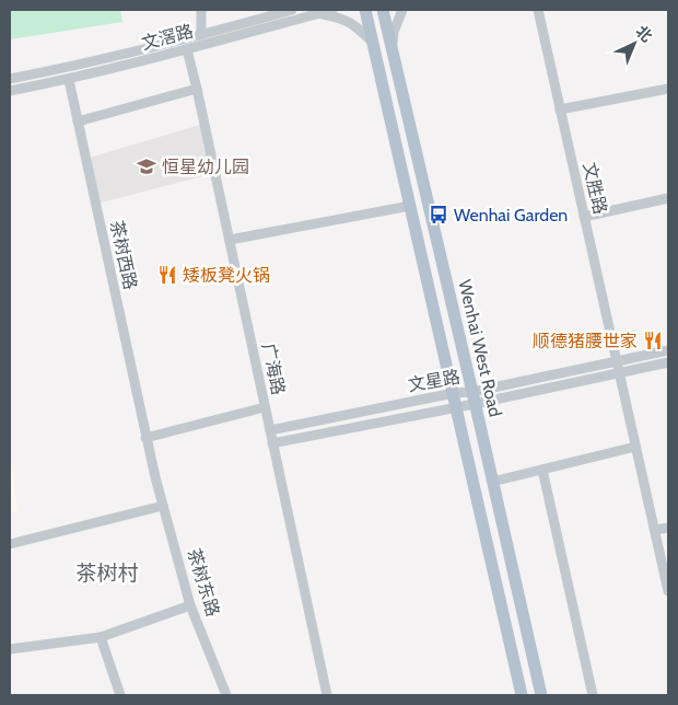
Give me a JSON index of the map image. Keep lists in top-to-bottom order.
{
  "streets": {
    "main road": ["Wenhai West Road"],
    "street": [
      "文滘路",
      "文胜路",
      "茶树西路",
      "广海路",
      "文星路",
      "茶树东路"
    ]
  },
  "crossings": [
    ["文滘路", "茶树西路"],
    ["文滘路", "广海路"],
    ["文胜路", "文星路"],
    ["茶树西路", "茶树东路"],
    ["Wenhai West Road", "文星路"],
    ["广海路", "文星路"]
  ],
  "districts": ["茶树村"],
  "places": {
    "school or university": ["恒星幼儿园"],
    "bus stop": ["Wenhai Garden"],
    "restaurant": ["矮板凳火锅", "顺德猪腰世家"]
  },
  "north": "top right"
}
